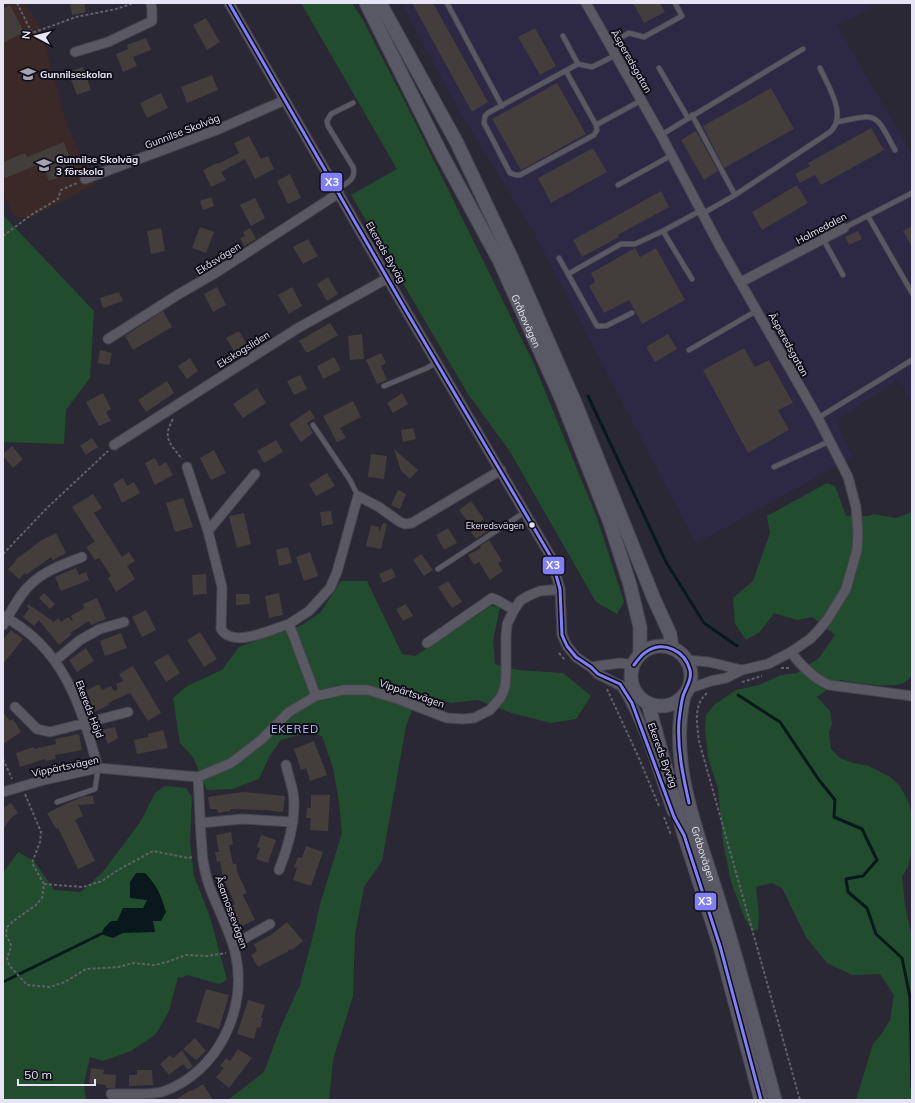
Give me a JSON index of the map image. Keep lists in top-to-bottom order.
{
  "streets": {
    "main road": ["Gråbovägen"],
    "street": [
      "Äsperedsgatan",
      "Gunnilse Skolväg",
      "Holmedalen",
      "Ekereds Byväg",
      "Ekåsvägen",
      "Ekskogsliden",
      "Vippärtsvägen",
      "Ekereds Höjd",
      "Åsamossevägen"
    ]
  },
  "crossings": [
    ["Äsperedsgatan", "Holmedalen"],
    ["Äsperedsgatan", "Ekereds Byväg"],
    ["Äsperedsgatan", "Gråbovägen"],
    ["Gunnilse Skolväg", "Ekereds Byväg"],
    ["Ekereds Byväg", "Ekåsvägen"],
    ["Ekereds Byväg", "Gråbovägen"],
    ["Ekereds Byväg", "Ekskogsliden"],
    ["Ekereds Byväg", "Vippärtsvägen"],
    ["Vippärtsvägen", "Ekereds Höjd"],
    ["Vippärtsvägen", "Åsamossevägen"]
  ],
  "districts": ["EKERED"],
  "places": {
    "school or university": ["Gunnilseskolan", "Gunnilse Skolväg 3 förskola"],
    "other": ["Ekeredsvägen"]
  },
  "lines": ["transit line X3"],
  "scale_bar": "50 m",
  "north": "left"
}
